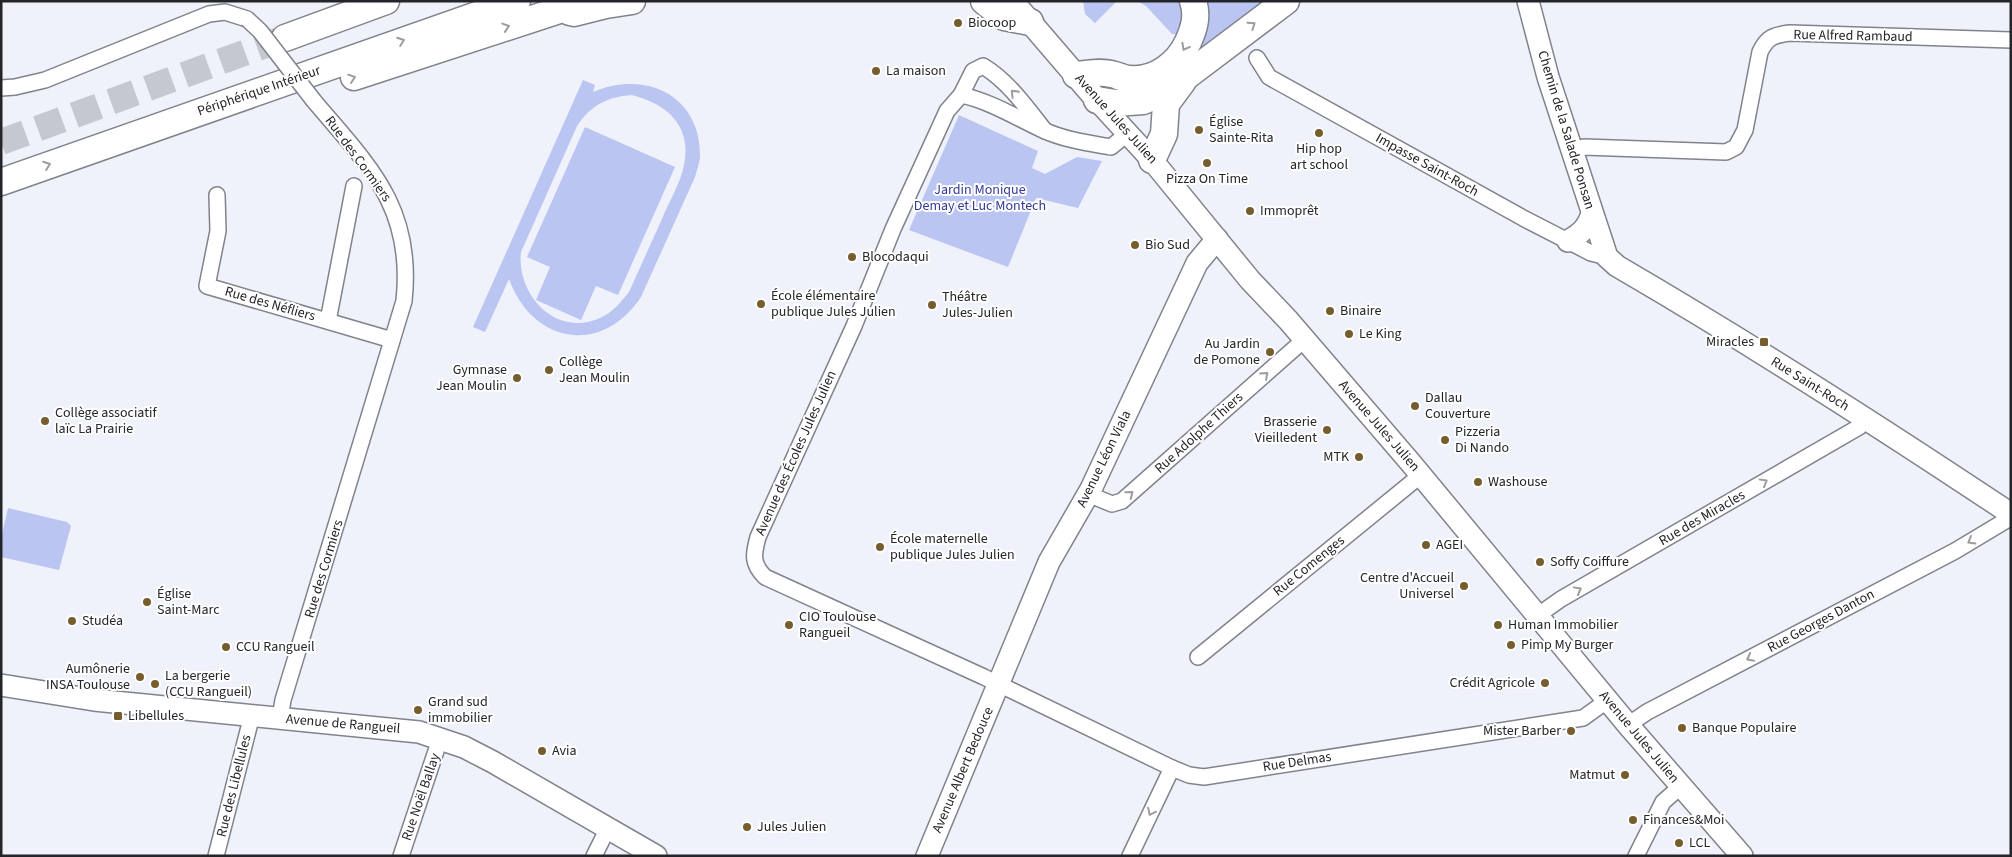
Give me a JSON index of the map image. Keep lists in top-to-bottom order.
{
  "streets": {
    "highway": ["Périphérique Intérieur"],
    "main road": ["Avenue Jules Julien"],
    "street": [
      "Rue Alfred Rambaud",
      "Chemin de la Salade Ponsan",
      "Rue des Cormiers",
      "Impasse Saint-Roch",
      "Rue des Néfliers",
      "Rue Saint-Roch",
      "Rue Adolphe Thiers",
      "Avenue des Écoles Jules Julien",
      "Avenue Léon Viala",
      "Rue des Miracles",
      "Rue Comenges",
      "Rue Georges Danton",
      "Avenue de Rangueil",
      "Rue Delmas",
      "Avenue Albert Bedouce",
      "Rue des Libellules",
      "Rue Noël Ballay"
    ]
  },
  "crossings": [
    ["Rue Alfred Rambaud", "Chemin de la Salade Ponsan"],
    ["Avenue Jules Julien", "Rue Adolphe Thiers"],
    ["Avenue Jules Julien", "Avenue Léon Viala"],
    ["Avenue Jules Julien", "Rue des Miracles"],
    ["Avenue Jules Julien", "Rue Comenges"],
    ["Avenue Jules Julien", "Rue Georges Danton"],
    ["Avenue Jules Julien", "Rue Delmas"],
    ["Chemin de la Salade Ponsan", "Impasse Saint-Roch"],
    ["Chemin de la Salade Ponsan", "Rue Saint-Roch"],
    ["Rue des Cormiers", "Rue des Néfliers"],
    ["Rue des Cormiers", "Avenue de Rangueil"],
    ["Impasse Saint-Roch", "Rue Saint-Roch"],
    ["Rue Saint-Roch", "Rue des Miracles"],
    ["Rue Saint-Roch", "Rue Georges Danton"],
    ["Rue Adolphe Thiers", "Avenue Léon Viala"],
    ["Avenue des Écoles Jules Julien", "Avenue Léon Viala"],
    ["Avenue des Écoles Jules Julien", "Rue Delmas"],
    ["Avenue des Écoles Jules Julien", "Avenue Albert Bedouce"],
    ["Avenue Léon Viala", "Rue Delmas"],
    ["Avenue Léon Viala", "Avenue Albert Bedouce"],
    ["Avenue de Rangueil", "Rue des Libellules"],
    ["Avenue de Rangueil", "Rue Noël Ballay"],
    ["Rue Delmas", "Avenue Albert Bedouce"]
  ],
  "one_way": ["Rue Adolphe Thiers", "Rue des Miracles", "Rue Georges Danton"],
  "parks": ["Jardin Monique Demay et Luc Montech"],
  "places": {
    "other": [
      "Biocoop",
      "La maison",
      "Église Sainte-Rita",
      "Hip hop art school",
      "Pizza On Time",
      "Immoprêt",
      "Bio Sud",
      "Blocodaqui",
      "École élémentaire publique Jules Julien",
      "Théâtre Jules-Julien",
      "Binaire",
      "Le King",
      "Au Jardin de Pomone",
      "Collège Jean Moulin",
      "Gymnase Jean Moulin",
      "Dallau Couverture",
      "Collège associatif laïc La Prairie",
      "Brasserie Vieilledent",
      "Pizzeria Di Nando",
      "MTK",
      "Washouse",
      "AGEI",
      "École maternelle publique Jules Julien",
      "Soffy Coiffure",
      "Centre d'Accueil Universel",
      "Église Saint-Marc",
      "Studéa",
      "CIO Toulouse Rangueil",
      "Human Immobilier",
      "Pimp My Burger",
      "CCU Rangueil",
      "Aumônerie INSA Toulouse",
      "Crédit Agricole",
      "La bergerie (CCU Rangueil)",
      "Grand sud immobilier",
      "Banque Populaire",
      "Mister Barber",
      "Avia",
      "Matmut",
      "Finances&Moi",
      "Jules Julien",
      "LCL"
    ],
    "transit": ["Miracles", "Libellules"]
  }
}
